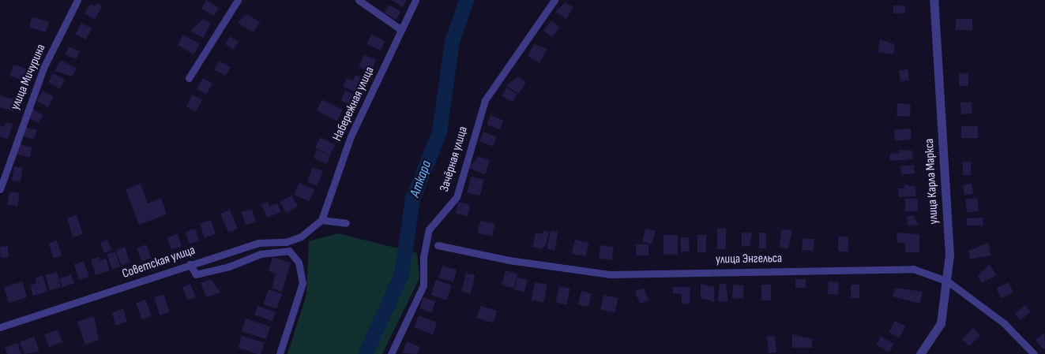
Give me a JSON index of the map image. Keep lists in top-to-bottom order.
{
  "streets": {
    "street": [
      "улица Мичурина",
      "Набережная улица",
      "Зачёрная улица",
      "улица Карла Маркса",
      "улица Энгельса",
      "Советская улица"
    ]
  },
  "crossings": [
    ["Набережная улица", "Советская улица"],
    ["улица Карла Маркса", "улица Энгельса"]
  ],
  "water": ["Аткара"]
}
